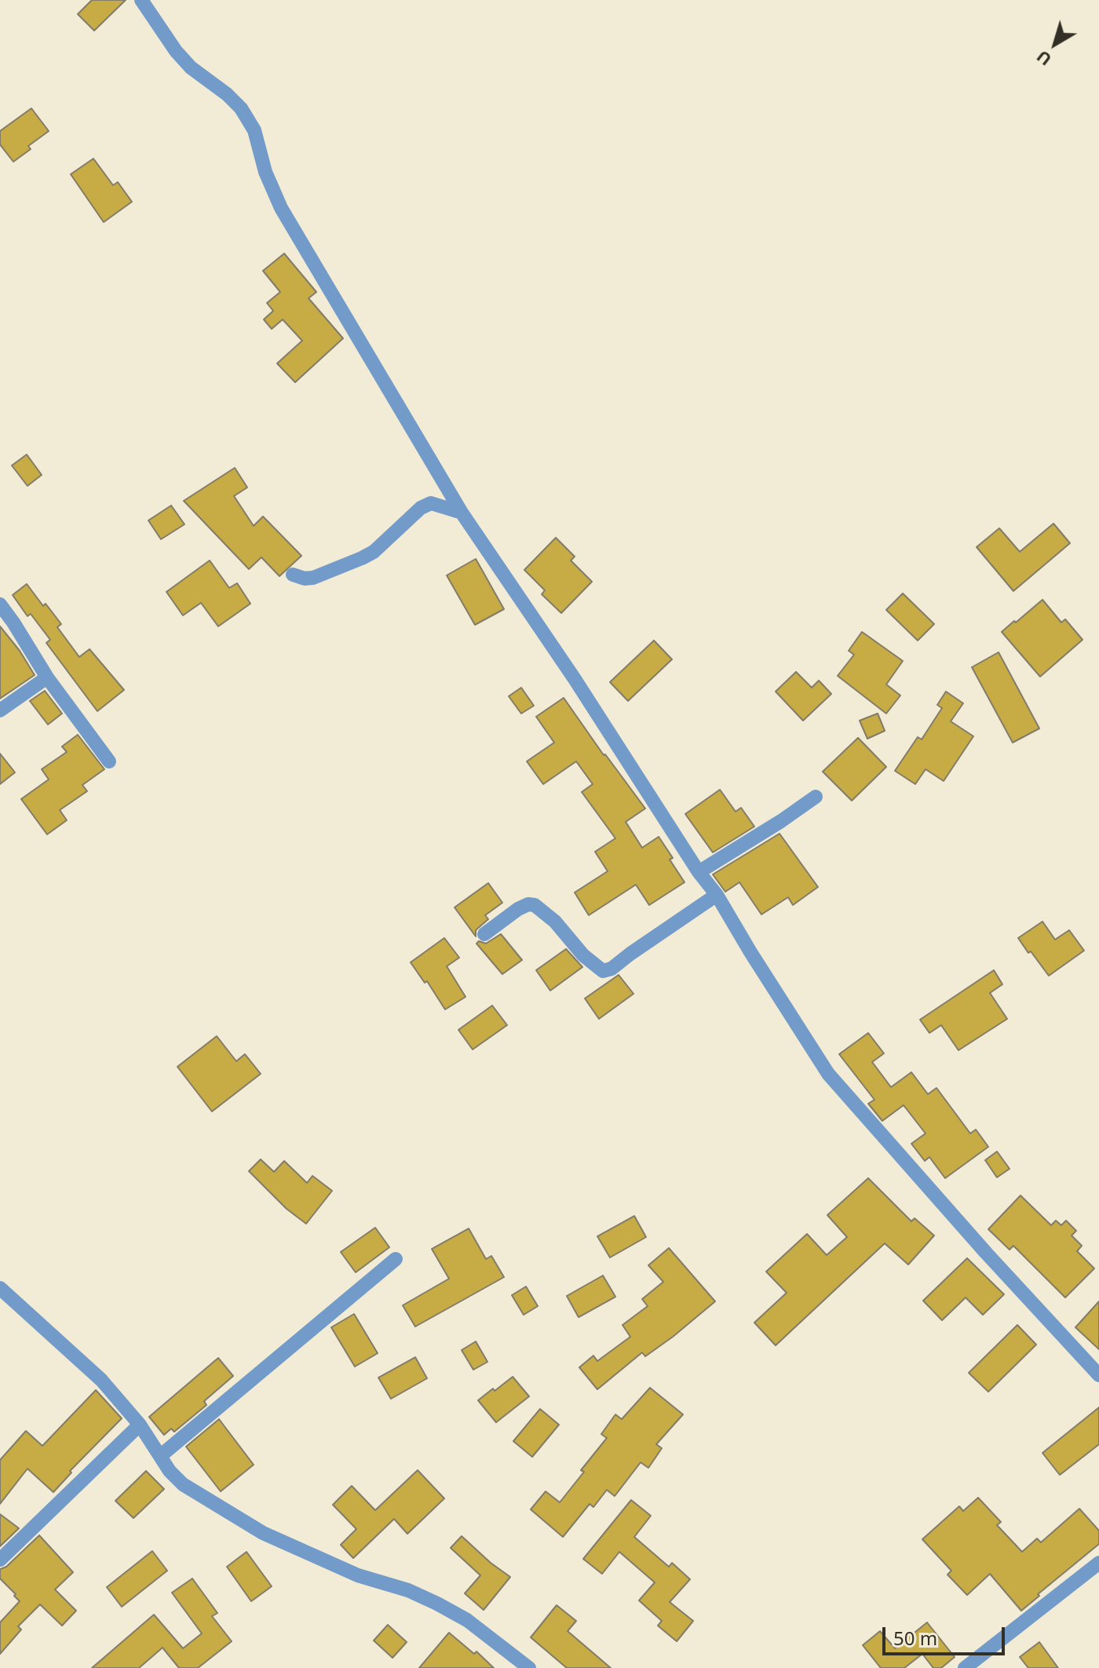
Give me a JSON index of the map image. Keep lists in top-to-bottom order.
{
  "scale_bar": "50 m",
  "north": "bottom left"
}
